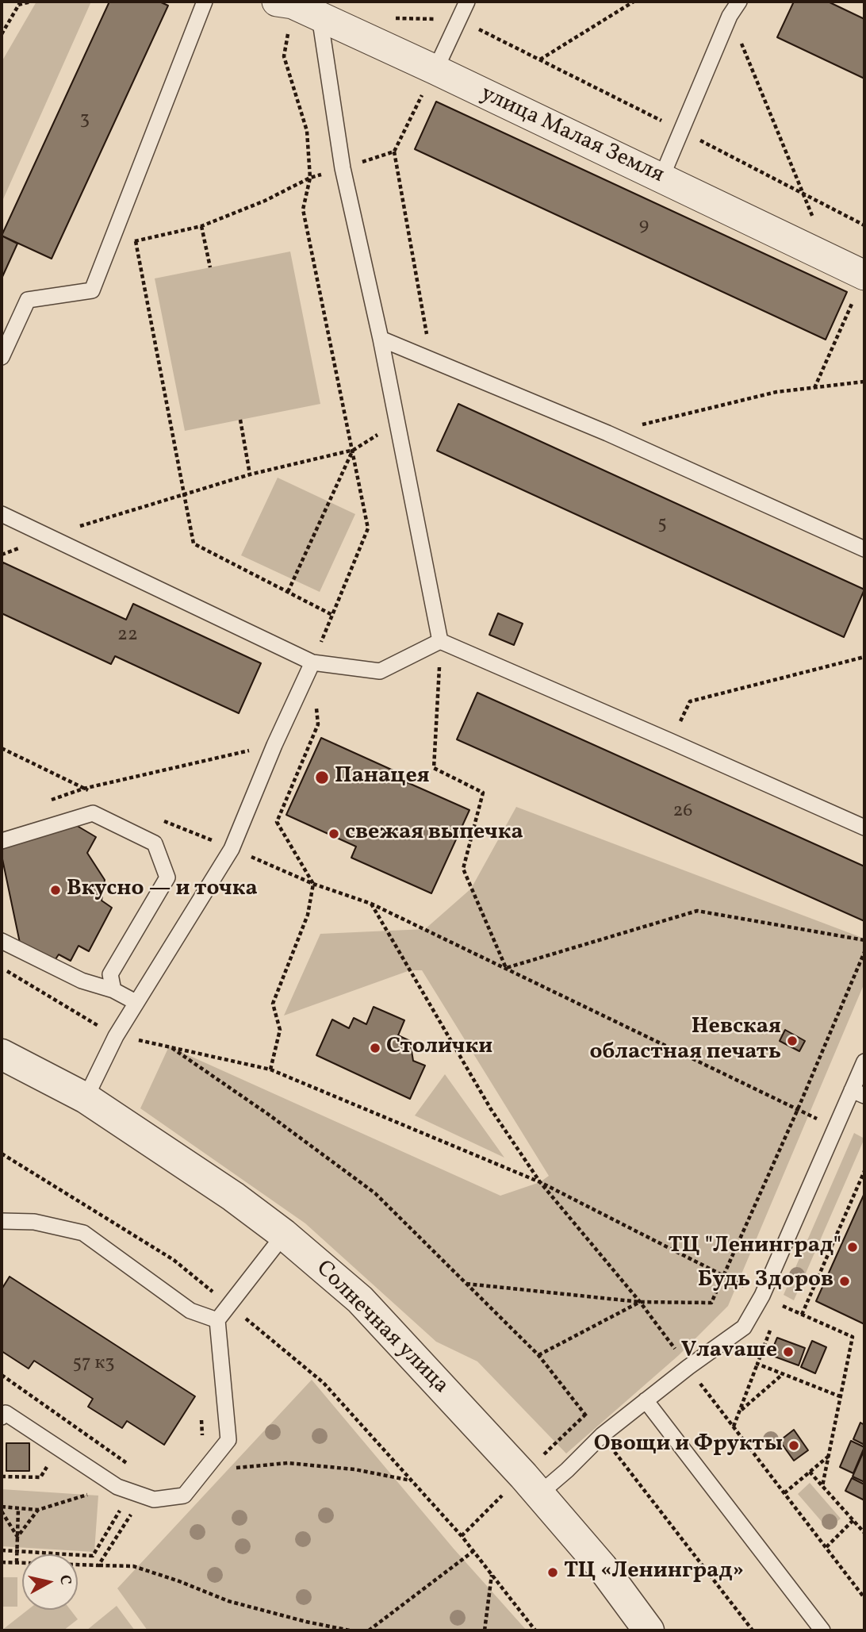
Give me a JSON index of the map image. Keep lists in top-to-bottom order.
{
  "streets": {
    "street": ["улица Малая Земля", "Солнечная улица"]
  },
  "places": [
    "Панацея",
    "свежая выпечка",
    "Вкусно — и точка",
    "Невская областная печать",
    "Столички",
    "ТЦ \"Ленинград\"",
    "Будь Здоров",
    "Vлаvаше",
    "Овощи и Фрукты",
    "ТЦ «Ленинград»"
  ],
  "house_numbers": [
    "3",
    "9",
    "5",
    "22",
    "26",
    "57 к3"
  ],
  "north": "right"
}
